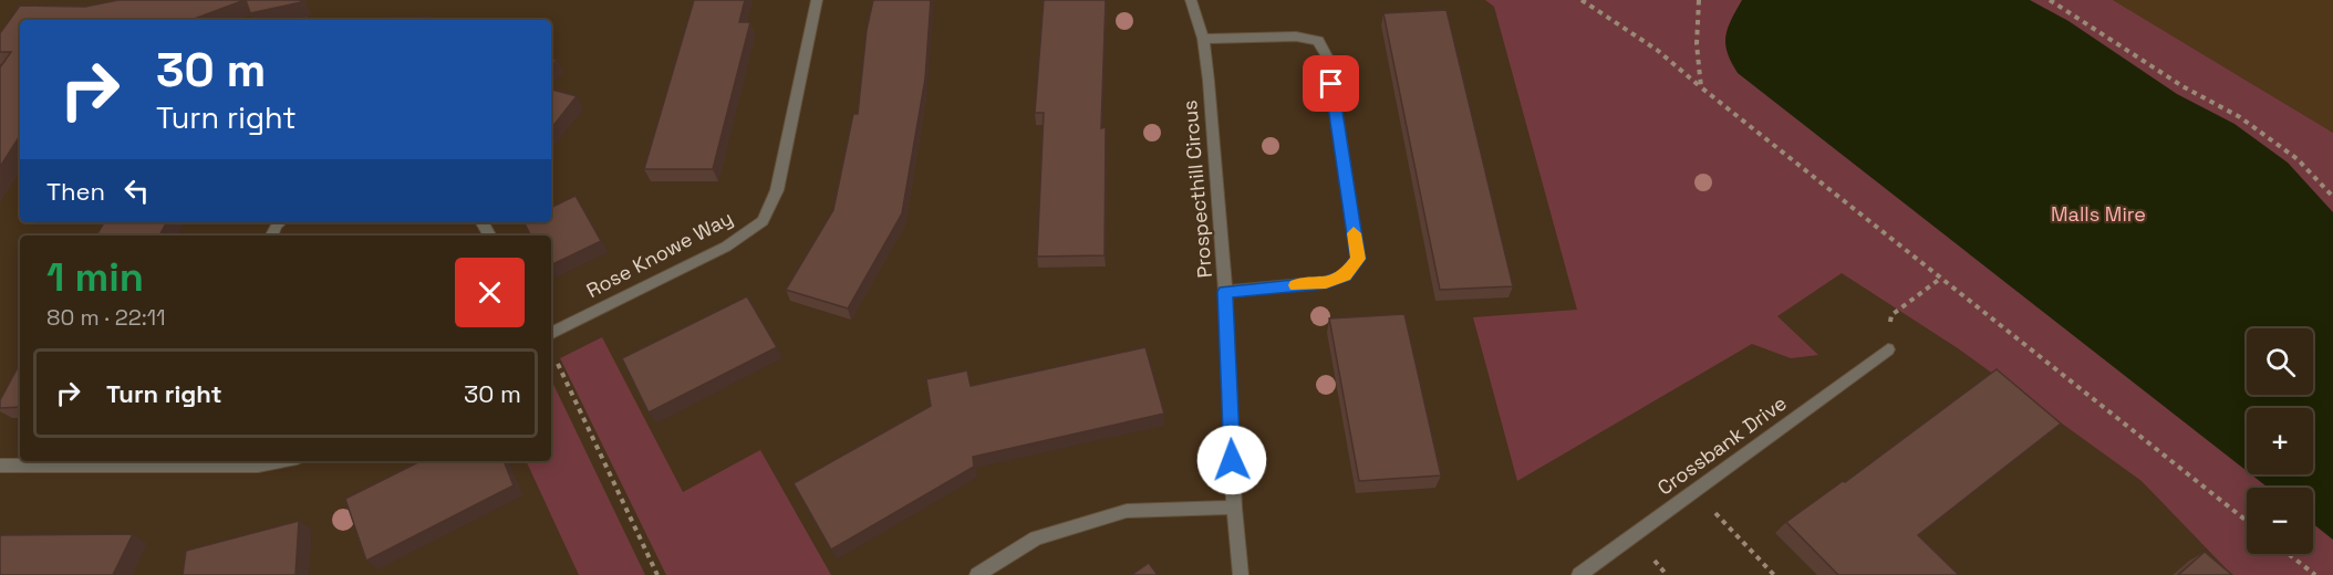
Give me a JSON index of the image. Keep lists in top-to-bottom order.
{
  "streets": {
    "street": ["Prospecthill Circus", "Rose Knowe Way", "Crossbank Drive"]
  },
  "parks": ["Malls Mire"],
  "page": {
    "turn": ["30 m", "Turn right"],
    "then": "Then",
    "heading": ["1 min", "80 m · 22:11"],
    "map_buttons": ["+", "−"],
    "list": [
      {
        "name": "Turn right",
        "value": "30 m"
      }
    ]
  }
}
